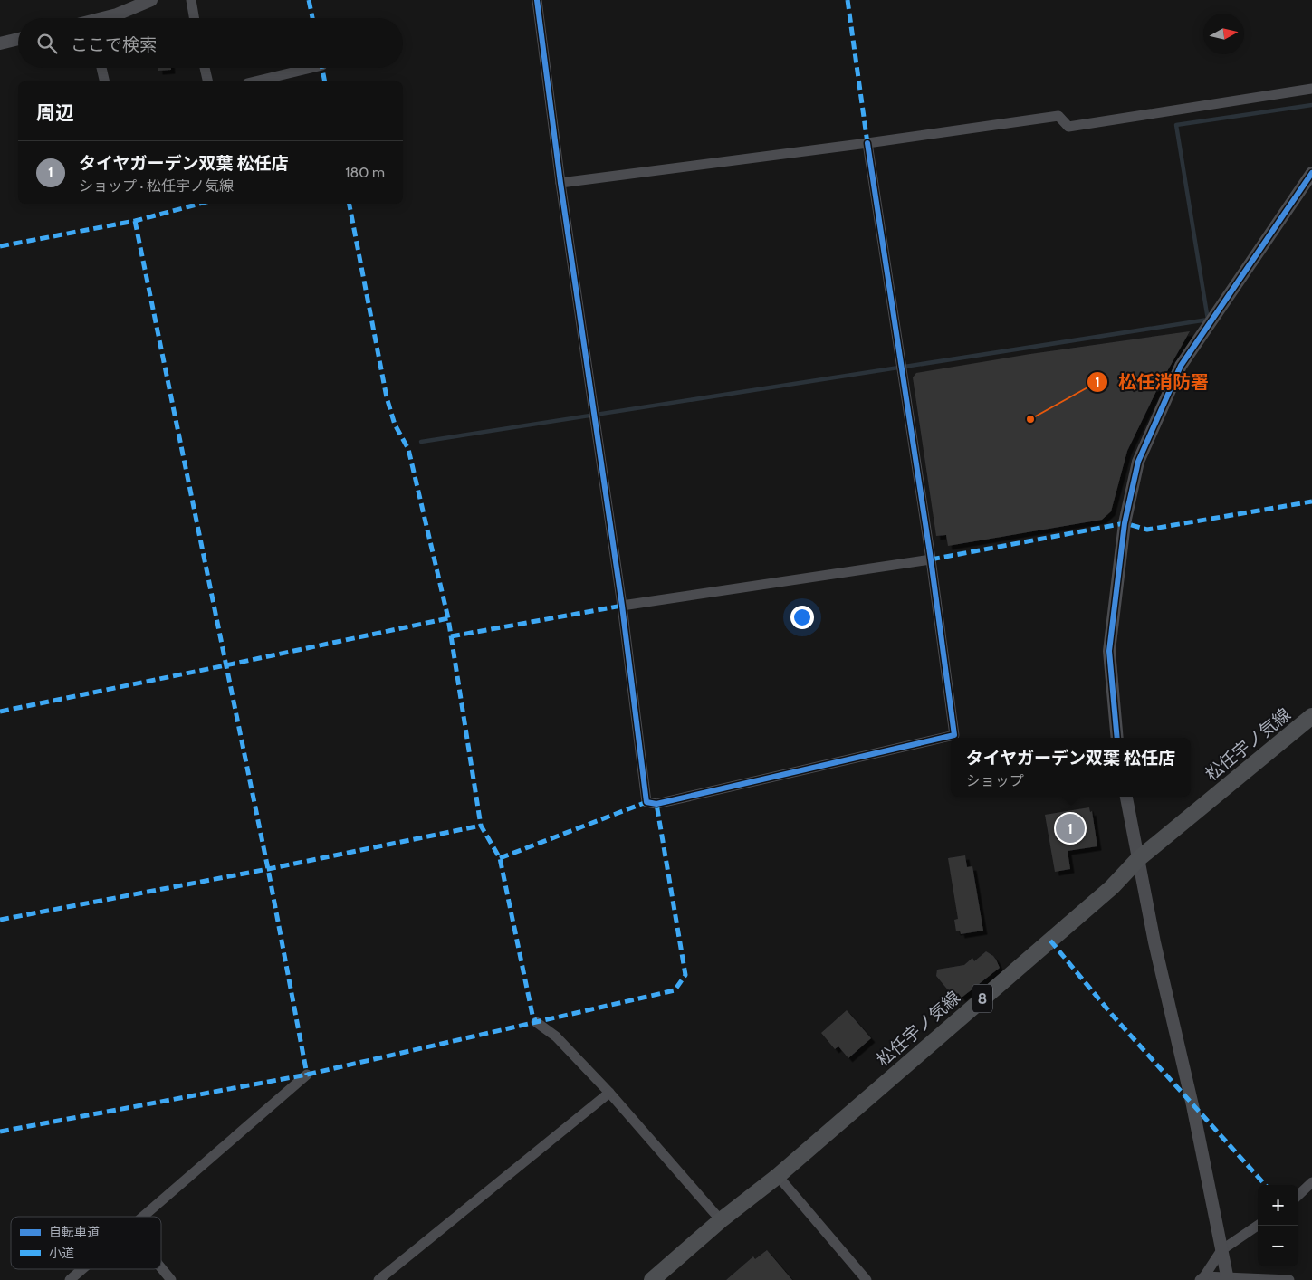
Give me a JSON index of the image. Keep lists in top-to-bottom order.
{
  "streets": {
    "main road": ["松任宇ノ気線", "8"]
  },
  "places": ["松任消防署"],
  "legend": ["自転車道", "小道"],
  "north": "right",
  "page": {
    "search": "ここで検索",
    "heading": "周辺",
    "list": [
      {
        "mark": "1",
        "name": "タイヤガーデン双葉 松任店",
        "note": "ショップ · 松任宇ノ気線",
        "value": "180 m"
      }
    ],
    "popup": ["タイヤガーデン双葉 松任店", "ショップ"],
    "pins": "1",
    "map_buttons": ["+", "−"]
  }
}
